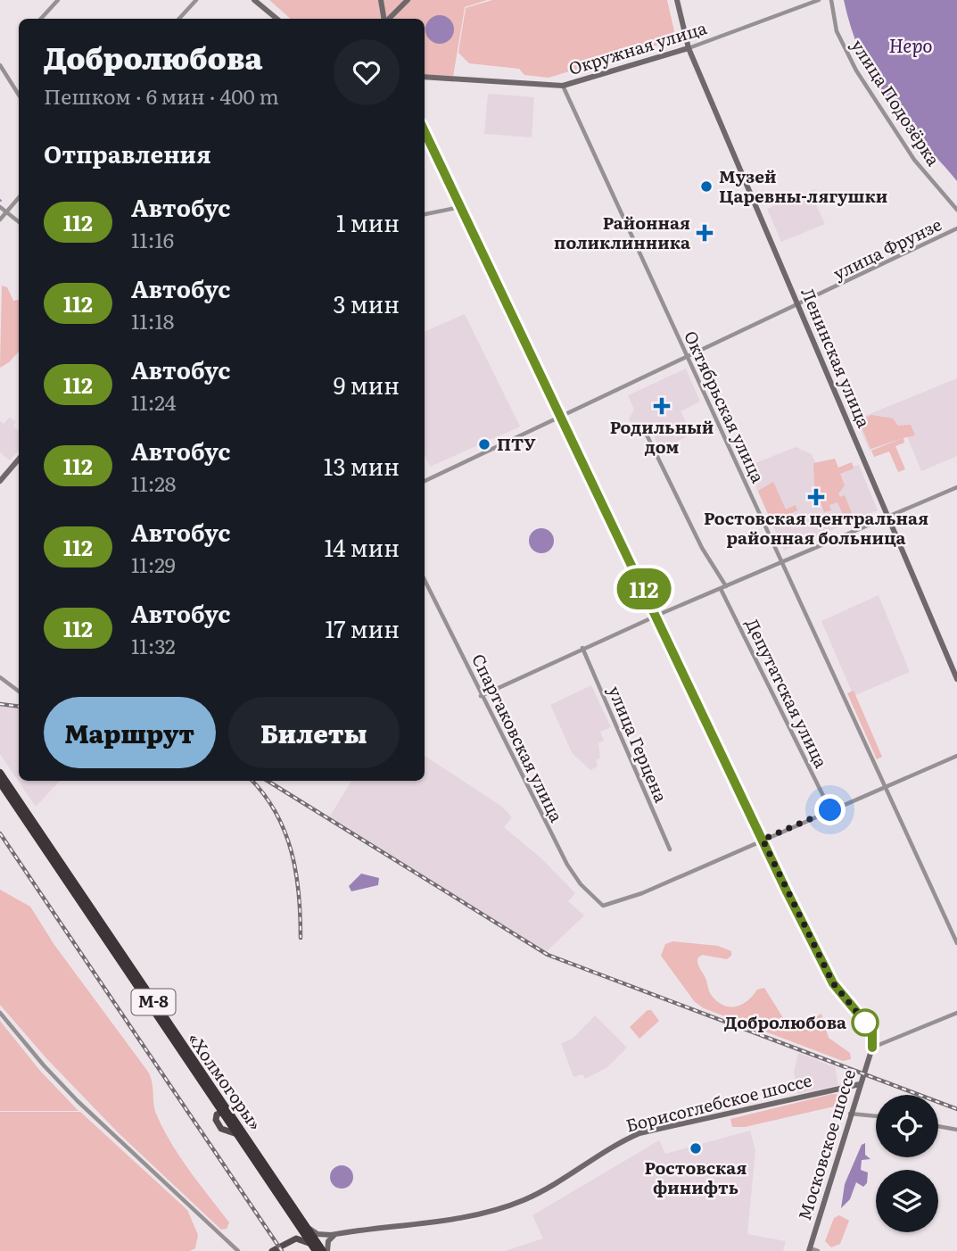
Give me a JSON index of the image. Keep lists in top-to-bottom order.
{
  "streets": {
    "highway": ["М-8", "«Холмогоры»"],
    "street": [
      "Окружная улица",
      "улица Подозёрка",
      "улица Фрунзе",
      "Ленинская улица",
      "Октябрьская улица",
      "Депутатская улица",
      "Спартаковская улица",
      "улица Герцена",
      "Борисоглебское шоссе",
      "Московское шоссе"
    ]
  },
  "crossings": [
    ["Окружная улица", "Ленинская улица"],
    ["Окружная улица", "Октябрьская улица"],
    ["улица Фрунзе", "Ленинская улица"],
    ["улица Фрунзе", "Октябрьская улица"],
    ["«Холмогоры»", "Борисоглебское шоссе"],
    ["Борисоглебское шоссе", "Московское шоссе"]
  ],
  "water": ["Неро"],
  "places": {
    "other": [
      "Музей Царевны-лягушки",
      "ПТУ",
      "Добролюбова",
      "Ростовская финифть"
    ],
    "health": ["Районная поликлинника", "Родильный дом", "Ростовская центральная районная больница"]
  },
  "lines": ["bus line 112"],
  "page": {
    "on_map": "112",
    "heading": [
      ["Добролюбова", "Пешком · 6 мин · 400 m"],
      "Отправления"
    ],
    "list": [
      {
        "mark": "112",
        "name": "Автобус",
        "note": "11:16",
        "value": "1 мин"
      },
      {
        "mark": "112",
        "name": "Автобус",
        "note": "11:18",
        "value": "3 мин"
      },
      {
        "mark": "112",
        "name": "Автобус",
        "note": "11:24",
        "value": "9 мин"
      },
      {
        "mark": "112",
        "name": "Автобус",
        "note": "11:28",
        "value": "13 мин"
      },
      {
        "mark": "112",
        "name": "Автобус",
        "note": "11:29",
        "value": "14 мин"
      },
      {
        "mark": "112",
        "name": "Автобус",
        "note": "11:32",
        "value": "17 мин"
      }
    ],
    "buttons": ["Маршрут", "Билеты"]
  }
}
